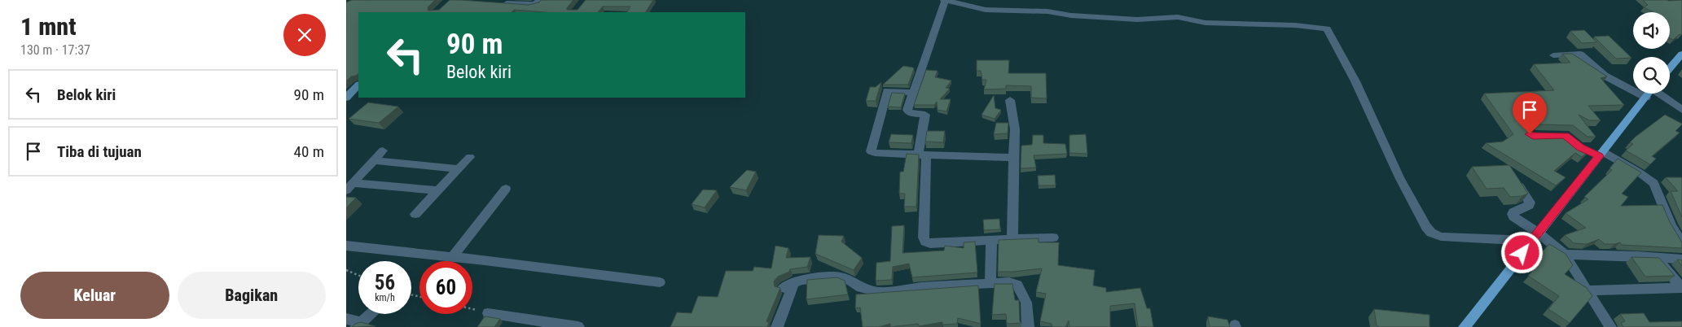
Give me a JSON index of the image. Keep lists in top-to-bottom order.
{
  "page": {
    "heading": ["1 mnt", "130 m · 17:37"],
    "turn": ["90 m", "Belok kiri"],
    "list": [
      {
        "name": "Belok kiri",
        "value": "90 m"
      },
      {
        "name": "Tiba di tujuan",
        "value": "40 m"
      }
    ],
    "speed": "56 km/h",
    "limit": "60",
    "buttons": ["Keluar", "Bagikan"]
  }
}
